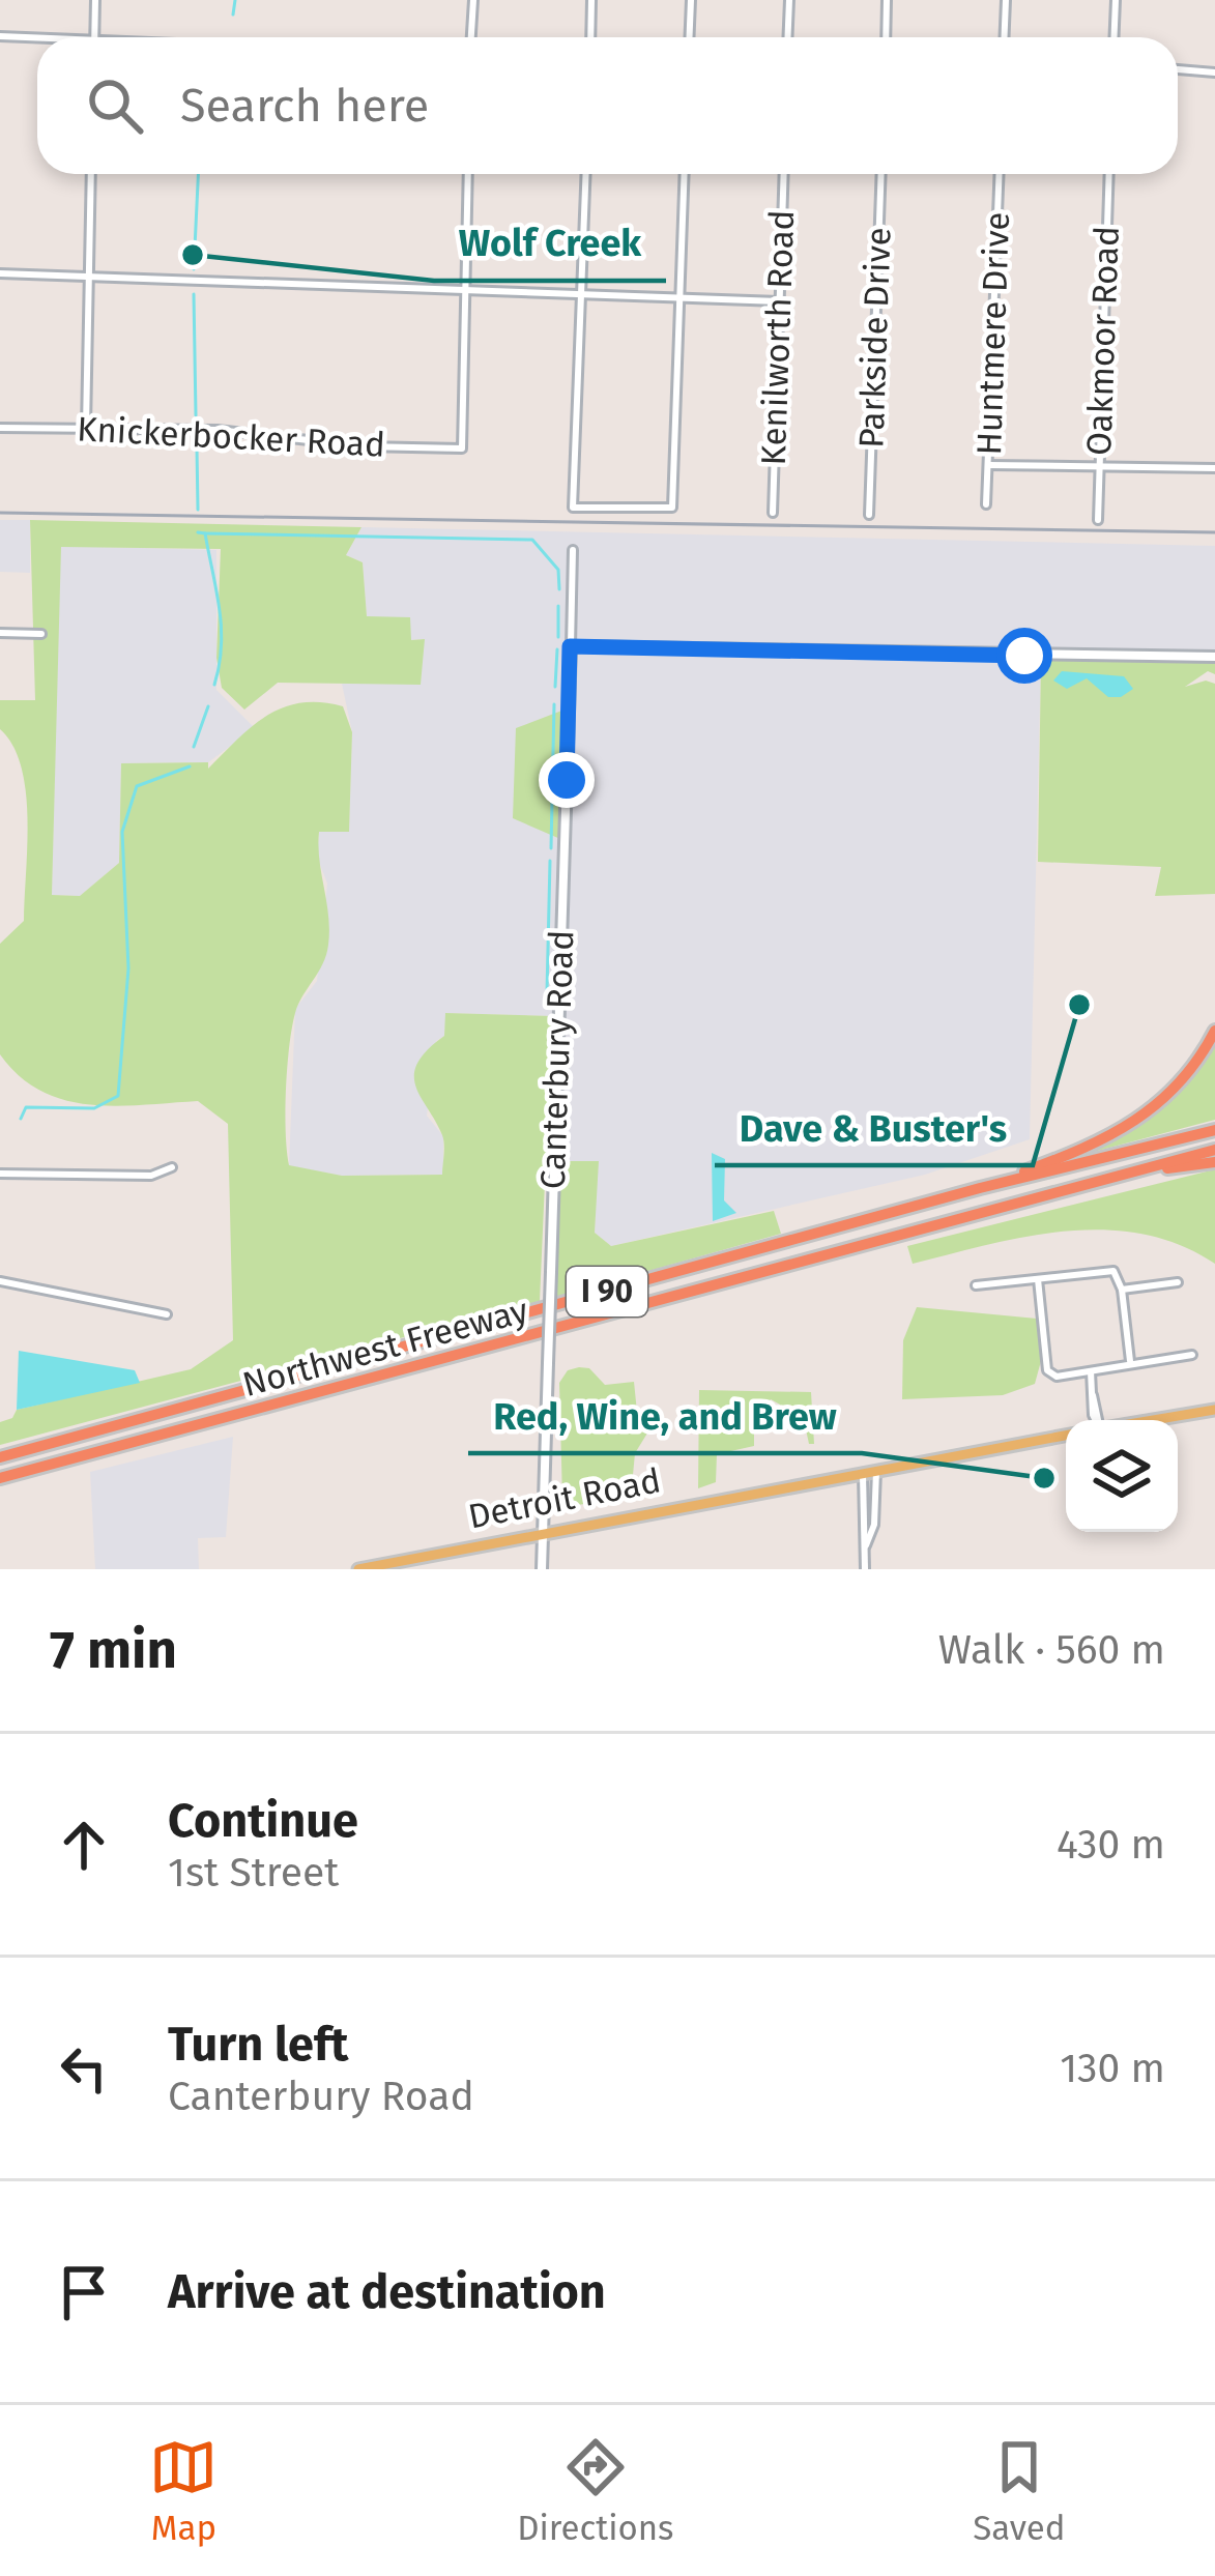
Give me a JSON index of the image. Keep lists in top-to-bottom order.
{
  "streets": {
    "highway": ["I 90", "Northwest Freeway"],
    "main road": ["Detroit Road"],
    "street": [
      "Huntmere Drive",
      "Kenilworth Road",
      "Parkside Drive",
      "Oakmoor Road",
      "Knickerbocker Road",
      "Canterbury Road"
    ]
  },
  "crossings": [
    ["Canterbury Road", "Detroit Road"]
  ],
  "places": ["Wolf Creek", "Dave & Buster's", "Red, Wine, and Brew"],
  "page": {
    "search": "Search here",
    "heading": ["7 min", "Walk · 560 m"],
    "list": [
      ["Continue", "1st Street", "430 m"],
      ["Turn left", "Canterbury Road", "130 m"],
      "Arrive at destination"
    ],
    "nav": ["Map", "Directions", "Saved"]
  }
}
